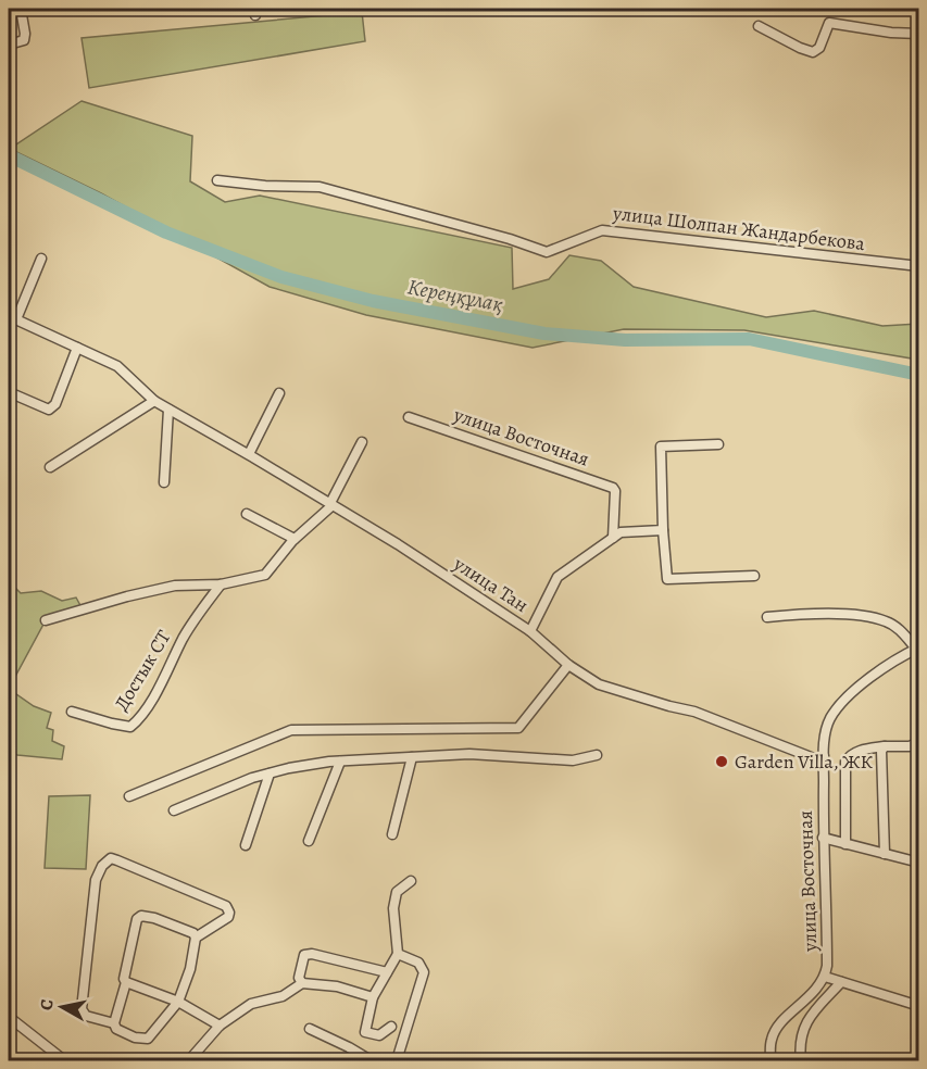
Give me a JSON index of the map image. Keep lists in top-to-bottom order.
{
  "streets": {
    "street": [
      "улица Шолпан Жандарбекова",
      "улица Восточная",
      "улица Тан",
      "Достык СТ"
    ]
  },
  "crossings": [
    ["улица Восточная", "улица Тан"]
  ],
  "water": ["Кереңқұлақ"],
  "places": ["Garden Villa, ЖК"],
  "north": "left"
}
